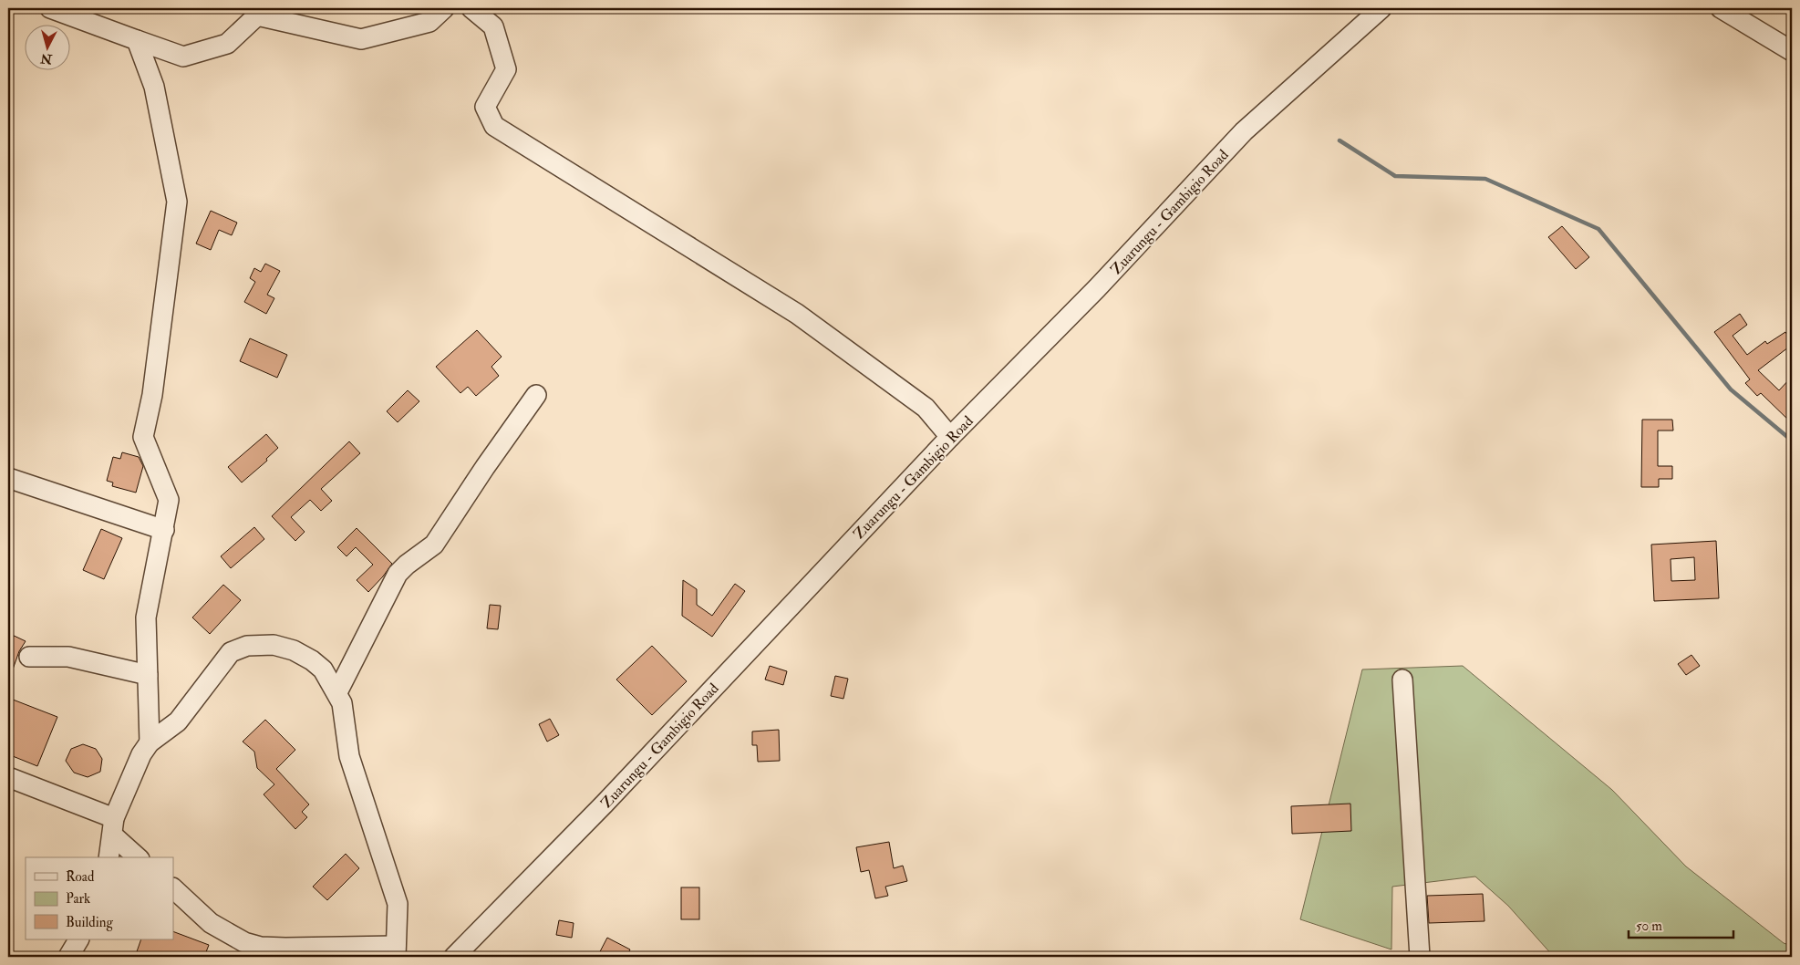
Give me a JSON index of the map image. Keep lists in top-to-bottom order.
{
  "streets": {
    "street": ["Zuarungu - Gambigio Road"]
  },
  "legend": ["Road", "Park", "Building"],
  "scale_bar": "50 m",
  "north": "bottom"
}
